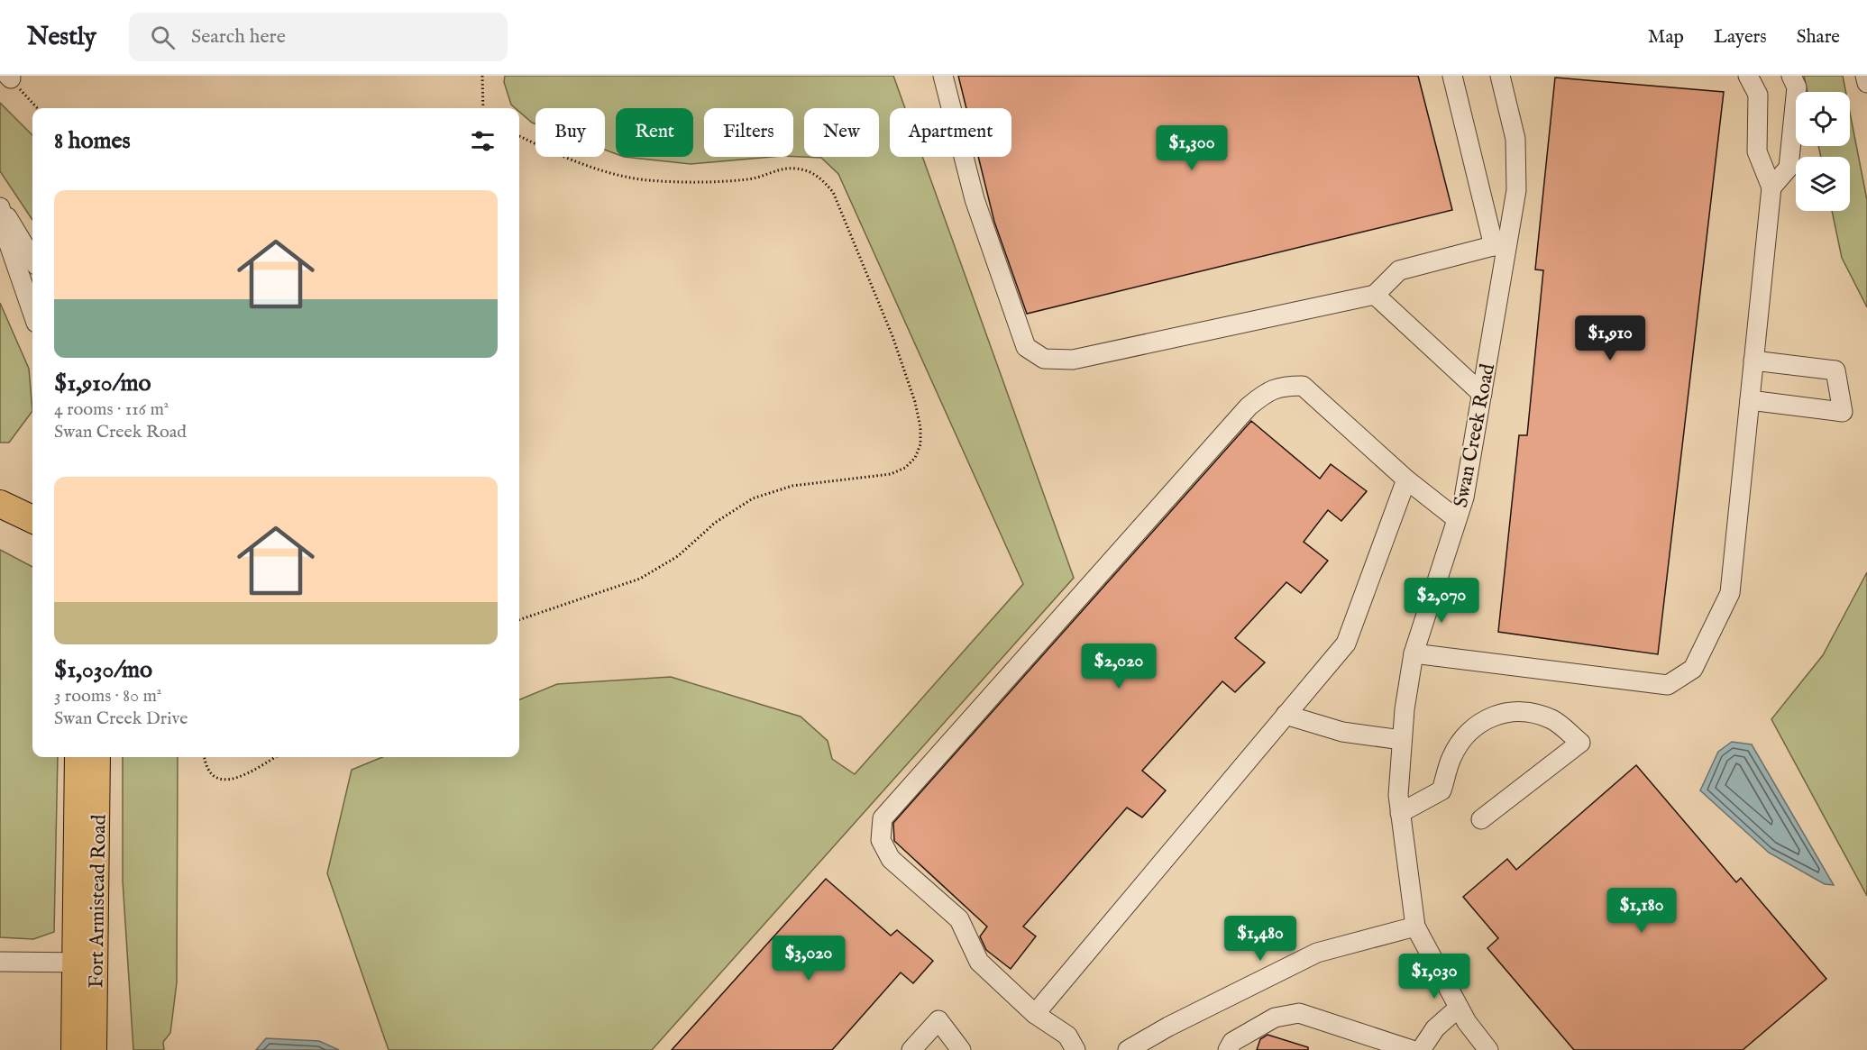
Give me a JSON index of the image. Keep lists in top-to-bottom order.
{
  "streets": {
    "main road": ["Fort Armistead Road"],
    "street": ["Swan Creek Road"]
  },
  "page": {
    "header": "Nestly",
    "search": "Search here",
    "nav": ["Map", "Layers", "Share"],
    "chip": [
      "Buy",
      "Rent",
      "Filters",
      "New",
      "Apartment"
    ],
    "heading": "8 homes",
    "price": [
      "$1,300",
      "$1,910",
      "$2,070",
      "$2,020",
      "$1,180",
      "$1,480",
      "$3,020",
      "$1,030"
    ],
    "list": [
      {
        "name": "$1,910/mo",
        "note": "4 rooms · 116 m² · Swan Creek Road"
      },
      {
        "name": "$1,030/mo",
        "note": "3 rooms · 80 m² · Swan Creek Drive"
      }
    ]
  }
}
